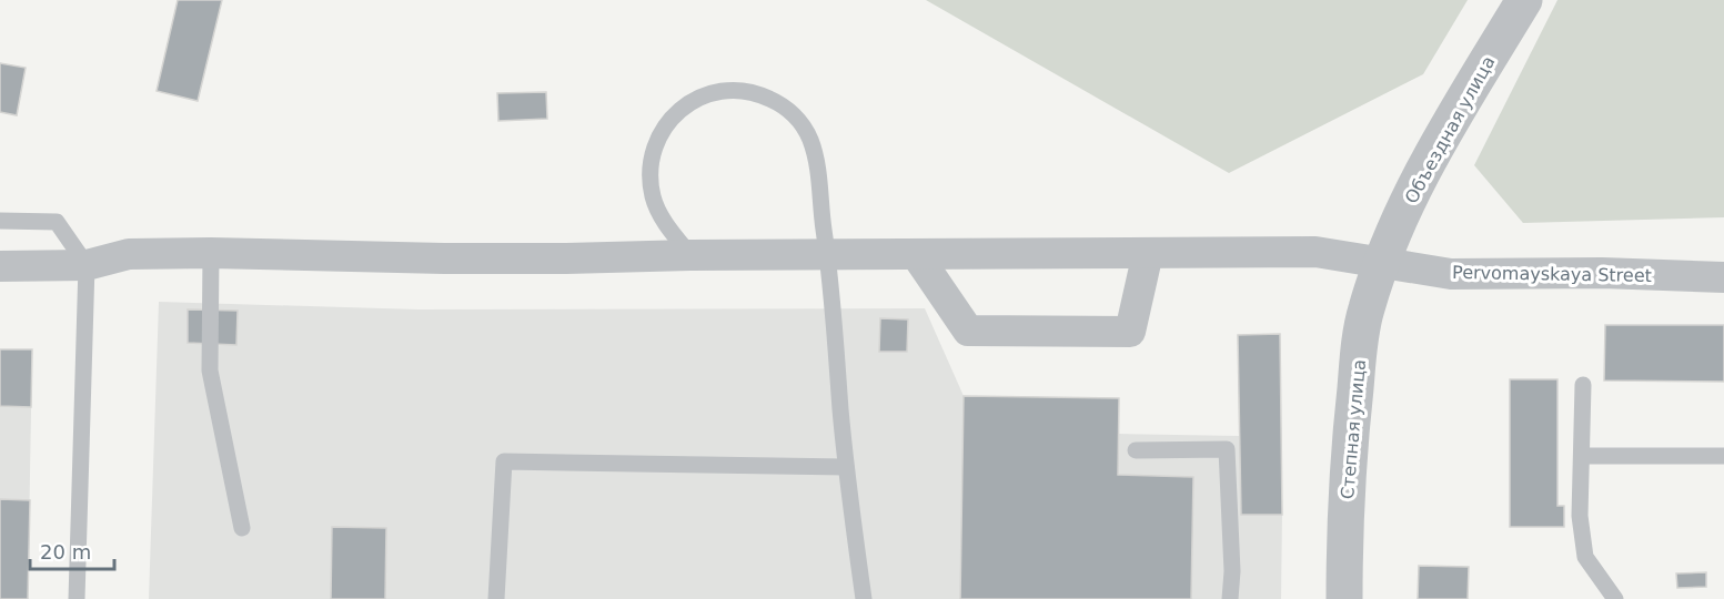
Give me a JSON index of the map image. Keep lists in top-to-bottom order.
{
  "streets": {
    "street": ["Объездная улица", "Pervomayskaya Street", "Степная улица"]
  },
  "crossings": [
    ["Объездная улица", "Pervomayskaya Street"],
    ["Объездная улица", "Степная улица"],
    ["Pervomayskaya Street", "Степная улица"]
  ],
  "scale_bar": "20 m"
}
